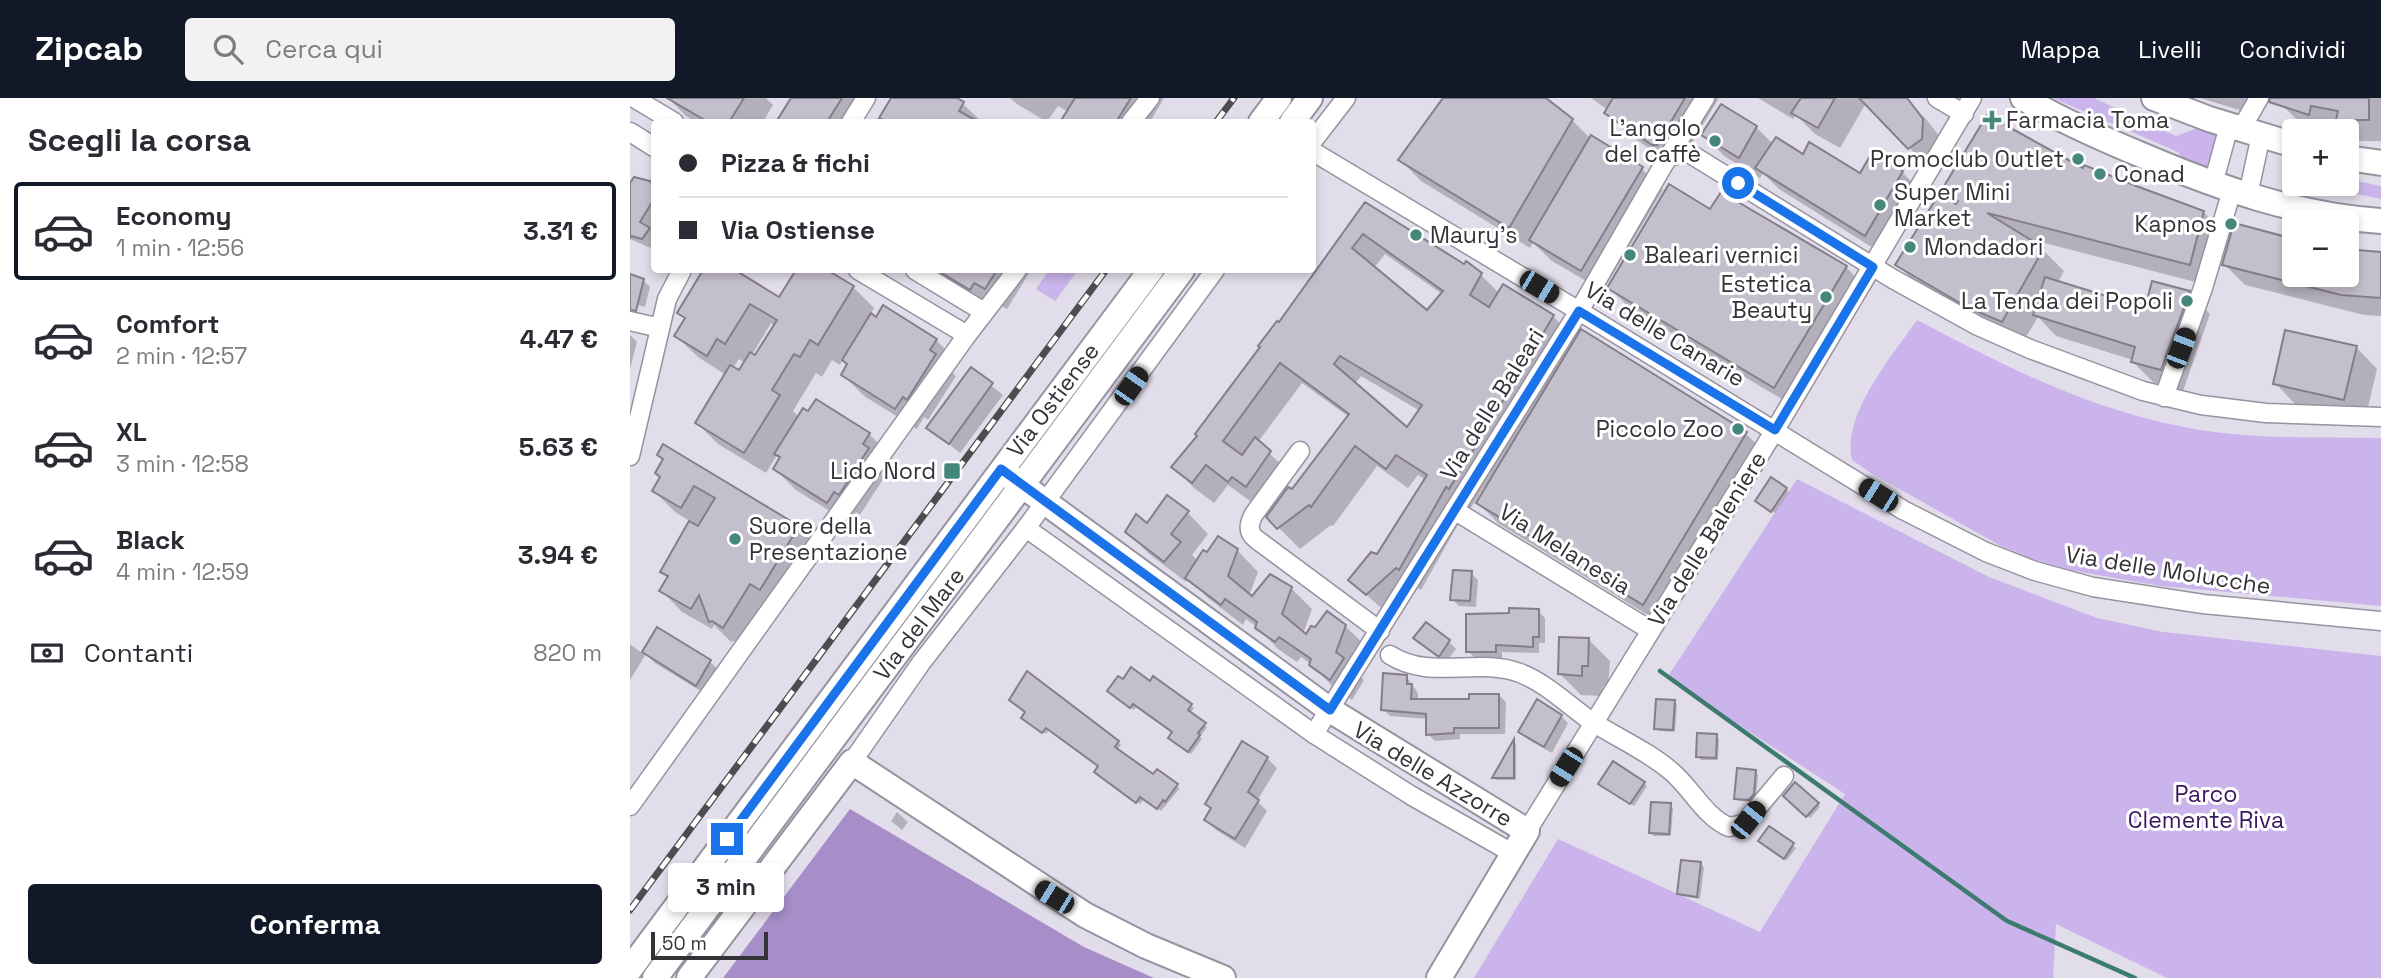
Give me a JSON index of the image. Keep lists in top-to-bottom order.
{
  "streets": {
    "street": [
      "Via delle Canarie",
      "Via Ostiense",
      "Via delle Baleari",
      "Via delle Baleniere",
      "Via Melanesia",
      "Via delle Molucche",
      "Via del Mare",
      "Via delle Azzorre"
    ]
  },
  "crossings": [
    ["Via delle Canarie", "Via delle Baleari"],
    ["Via delle Canarie", "Via delle Baleniere"],
    ["Via delle Canarie", "Via delle Molucche"],
    ["Via Ostiense", "Via delle Azzorre"],
    ["Via delle Baleari", "Via Melanesia"],
    ["Via delle Baleari", "Via delle Azzorre"],
    ["Via delle Baleniere", "Via Melanesia"],
    ["Via delle Baleniere", "Via delle Molucche"],
    ["Via delle Baleniere", "Via delle Azzorre"],
    ["Via del Mare", "Via delle Azzorre"]
  ],
  "parks": ["Parco Clemente Riva"],
  "places": {
    "health": ["Farmacia Toma"],
    "other": [
      "L'angolo del caffè",
      "Promoclub Outlet",
      "Conad",
      "Super Mini Market",
      "Kapnos",
      "Maury's",
      "Mondadori",
      "Baleari vernici",
      "Estetica Beauty",
      "La Tenda dei Popoli",
      "Piccolo Zoo",
      "Suore della Presentazione"
    ],
    "transit": ["Lido Nord"]
  },
  "scale_bar": "50 m",
  "page": {
    "header": "Zipcab",
    "search": "Cerca qui",
    "nav": ["Mappa", "Livelli", "Condividi"],
    "heading": "Scegli la corsa",
    "map_buttons": ["+", "−"],
    "banner": ["Pizza & fichi", "Via Ostiense"],
    "list": [
      {
        "name": "Economy",
        "note": "1 min · 12:56",
        "value": "3.31 €"
      },
      {
        "name": "Comfort",
        "note": "2 min · 12:57",
        "value": "4.47 €"
      },
      {
        "name": "XL",
        "note": "3 min · 12:58",
        "value": "5.63 €"
      },
      {
        "name": "Black",
        "note": "4 min · 12:59",
        "value": "3.94 €"
      }
    ],
    "pay": ["Contanti", "820 m"],
    "bubble": "3 min",
    "buttons": "Conferma",
    "scale": "50 m"
  }
}
